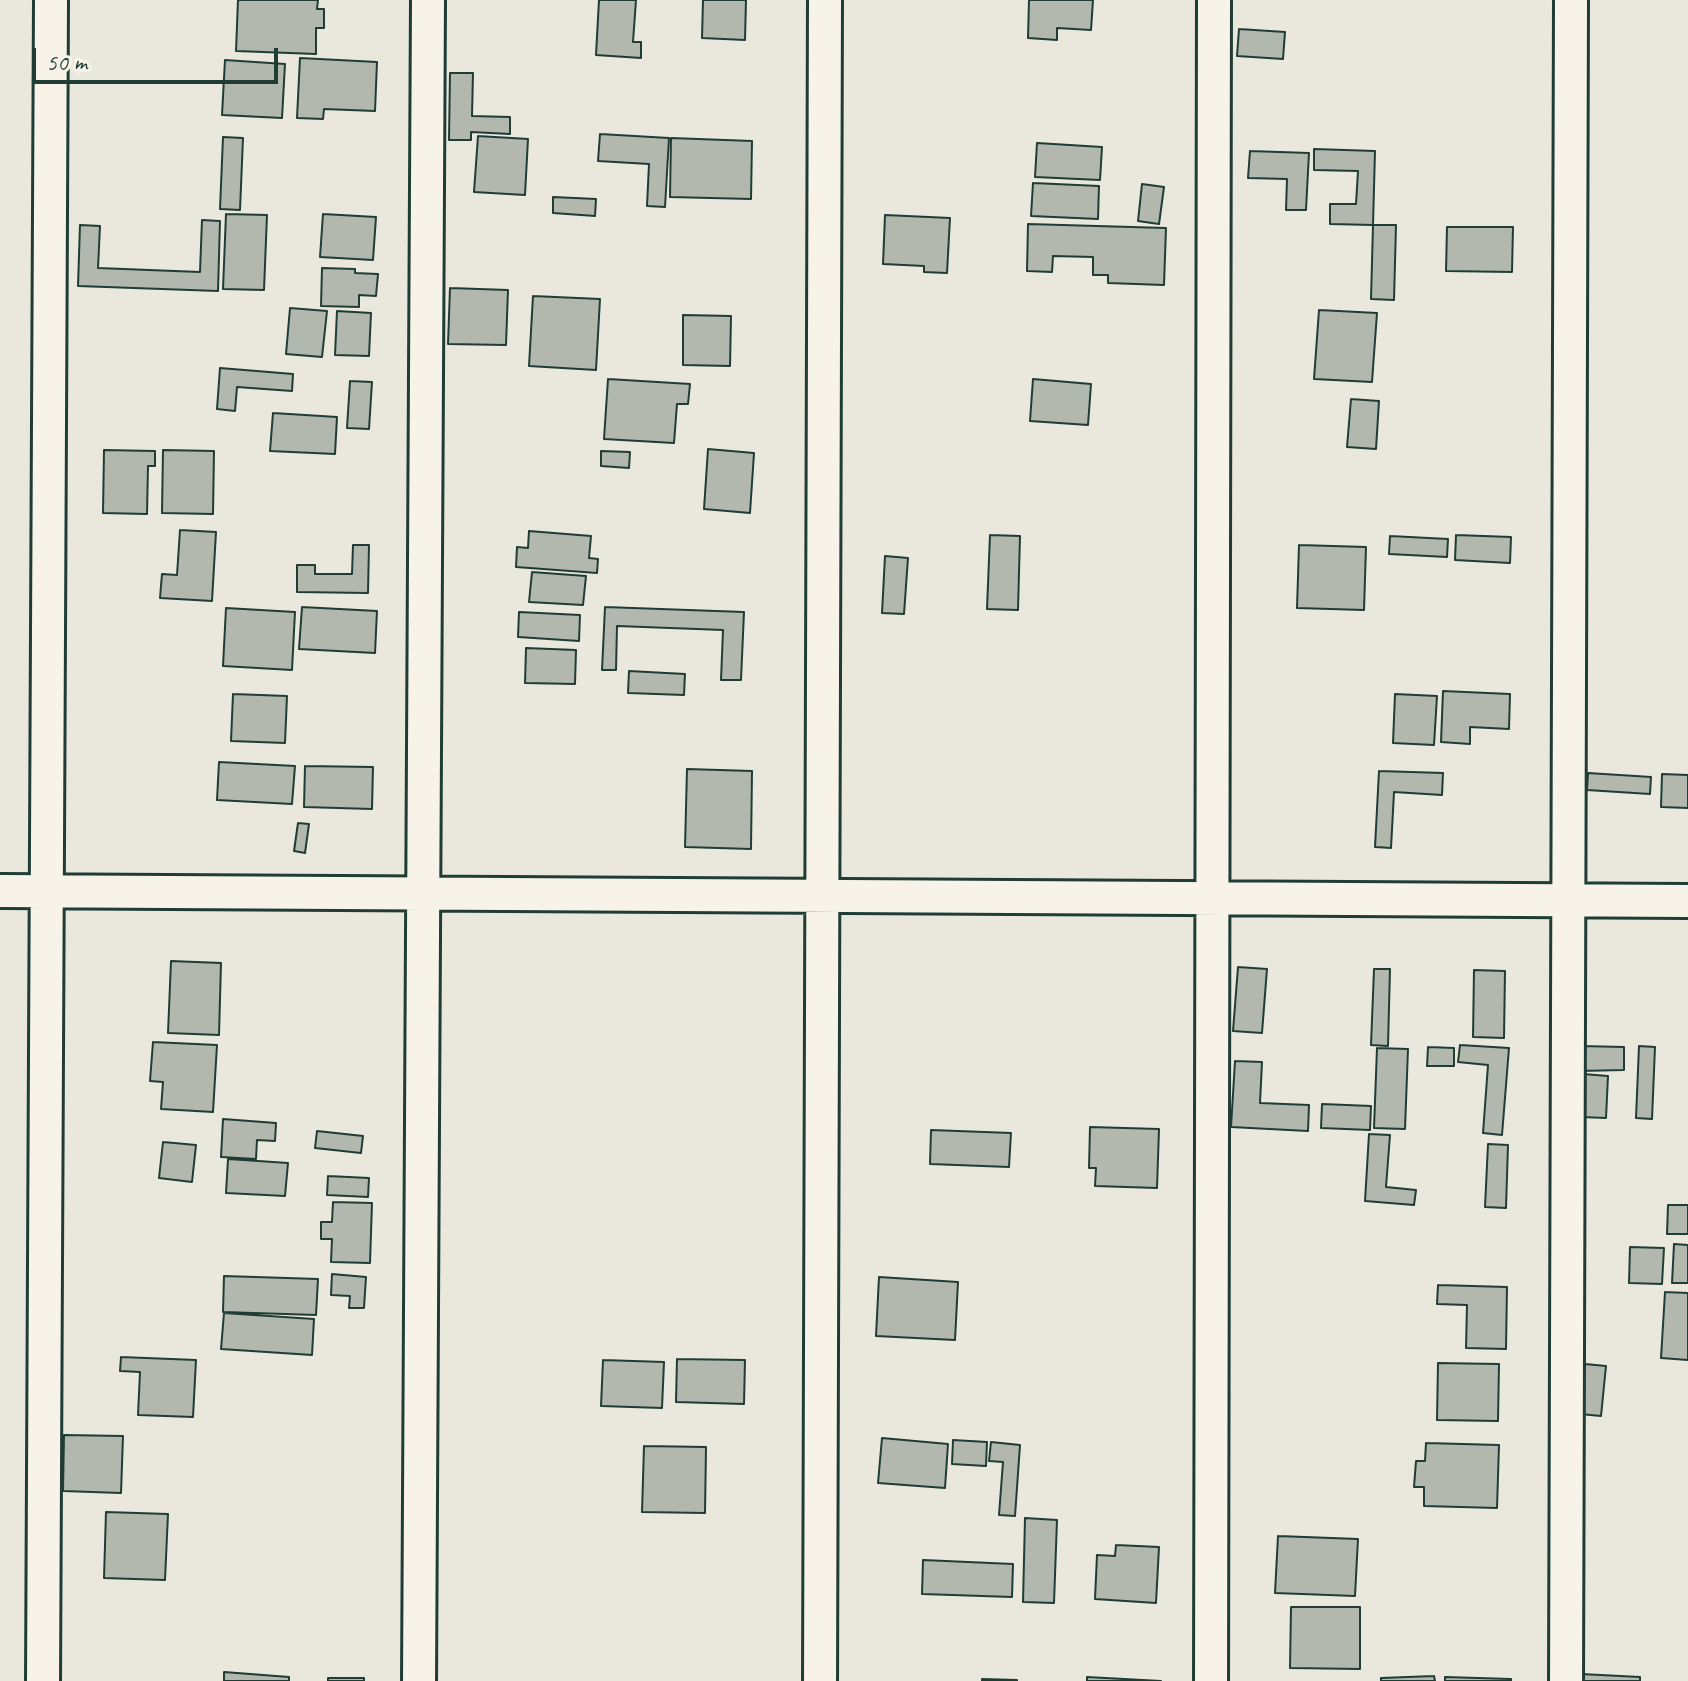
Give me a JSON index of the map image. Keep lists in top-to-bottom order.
{
  "scale_bar": "50 m"
}
